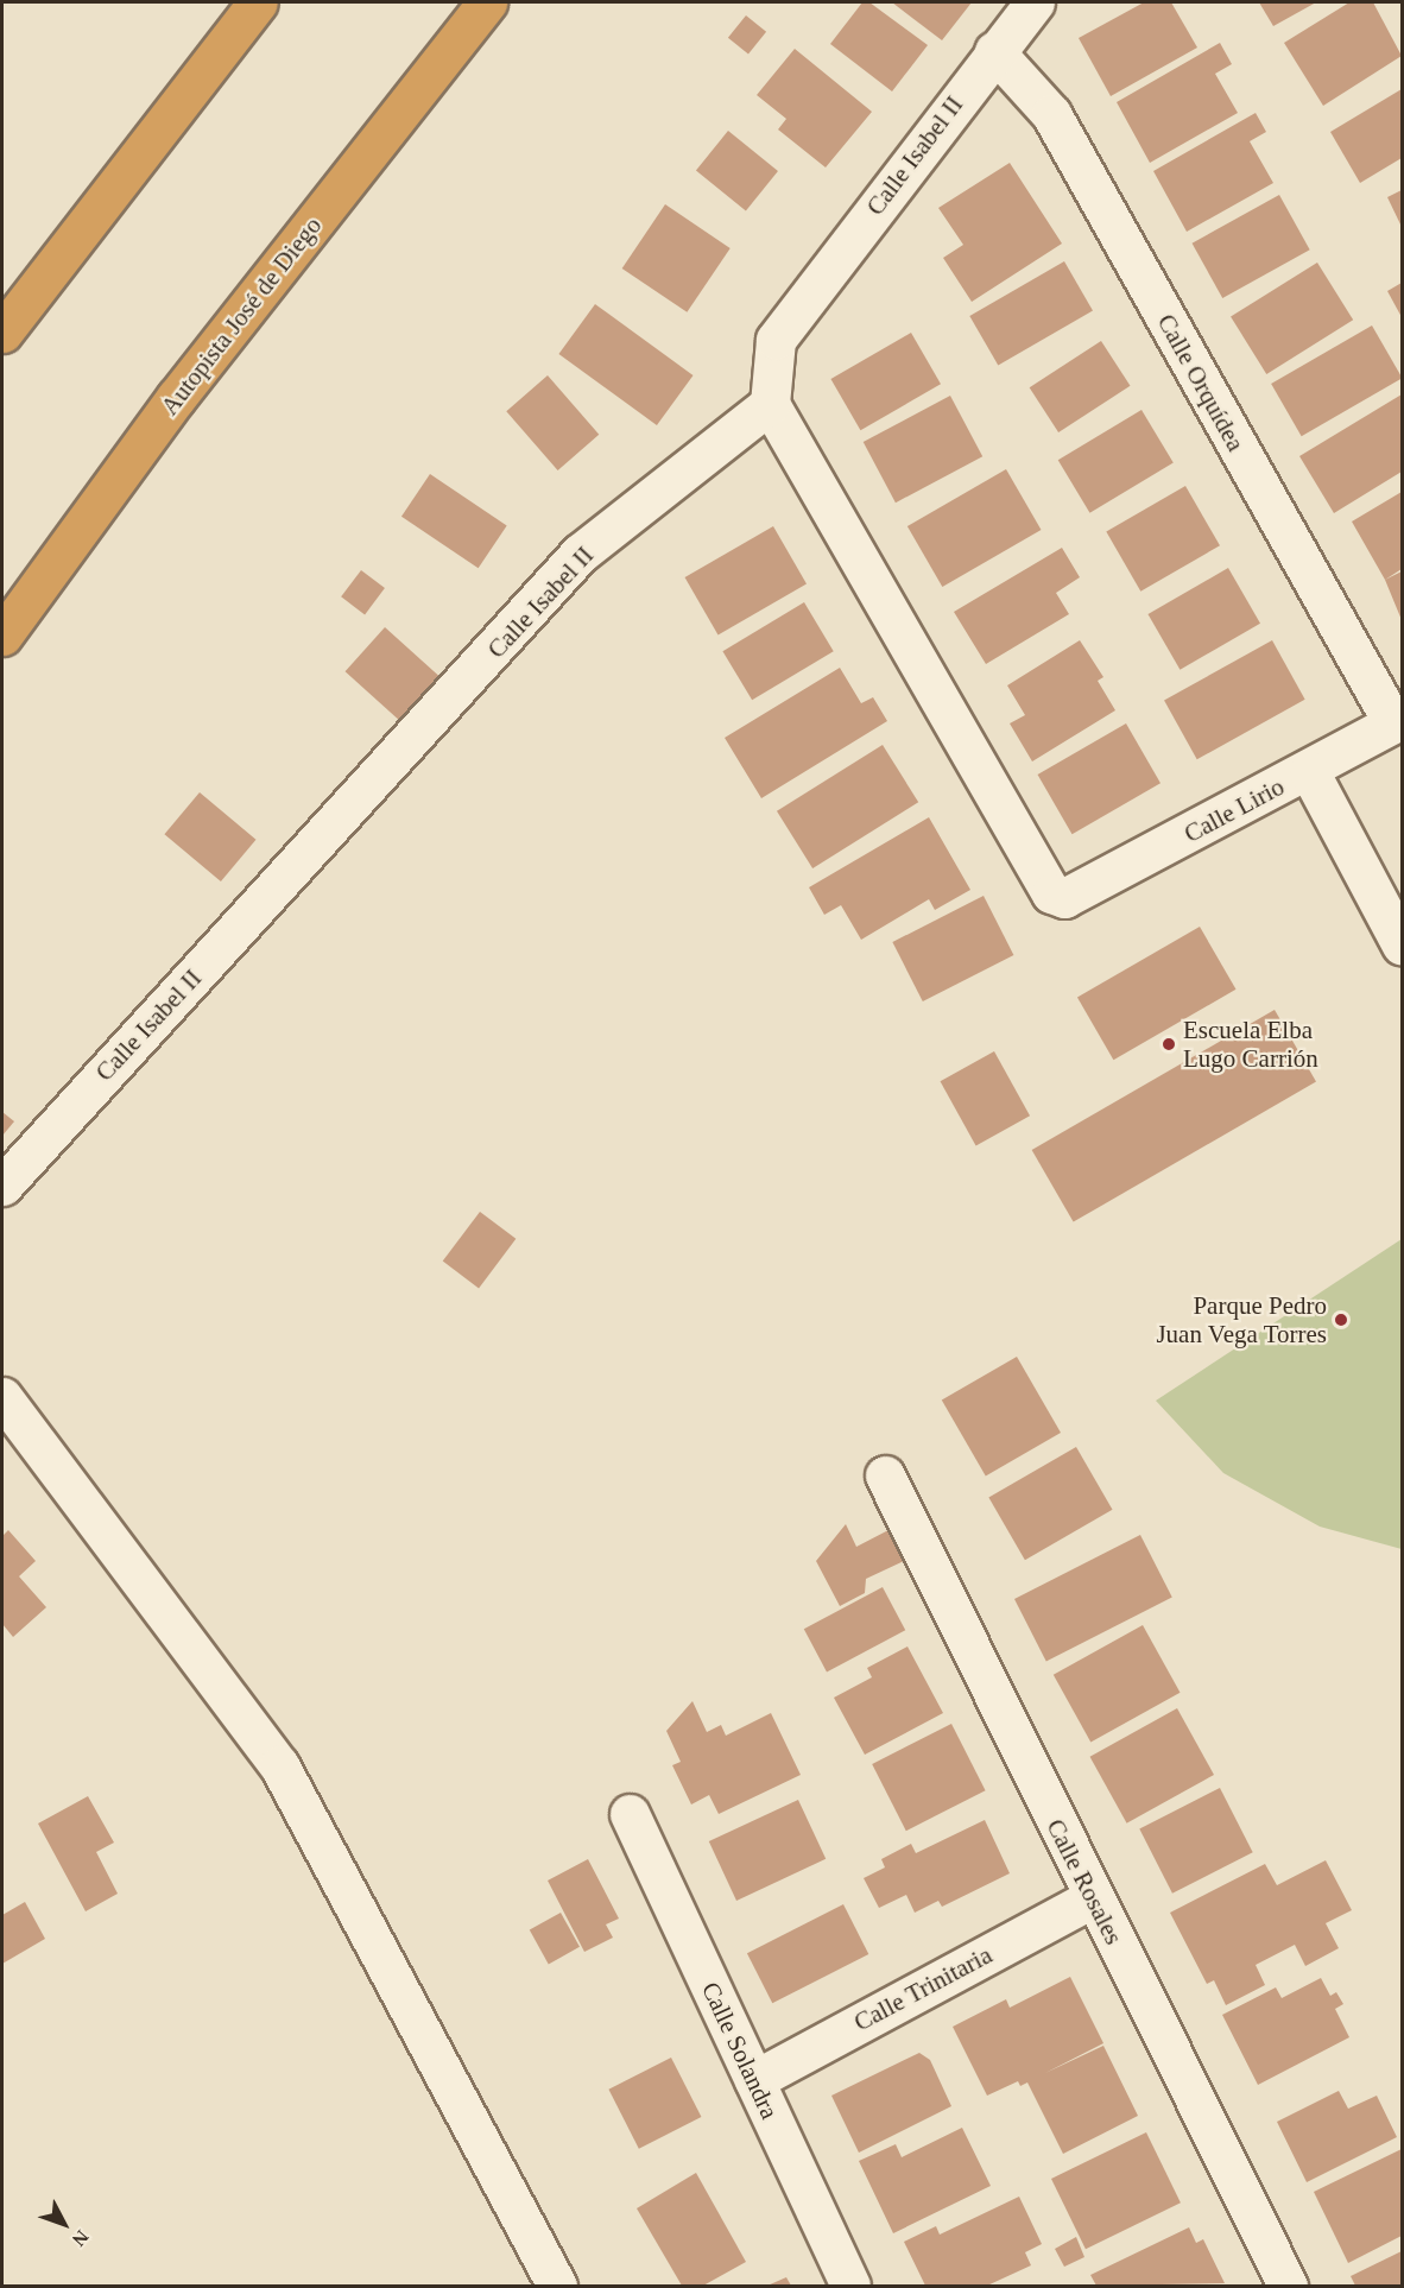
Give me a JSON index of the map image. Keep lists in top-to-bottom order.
{
  "streets": {
    "highway": ["Autopista José de Diego"],
    "street": [
      "Calle Isabel II",
      "Calle Orquídea",
      "Calle Lirio",
      "Calle Rosales",
      "Calle Trinitaria",
      "Calle Solandra"
    ]
  },
  "crossings": [
    ["Calle Isabel II", "Calle Orquídea"],
    ["Calle Isabel II", "Calle Lirio"],
    ["Calle Orquídea", "Calle Lirio"],
    ["Calle Rosales", "Calle Trinitaria"],
    ["Calle Trinitaria", "Calle Solandra"]
  ],
  "places": ["Escuela Elba Lugo Carrión", "Parque Pedro Juan Vega Torres"],
  "north": "bottom right"
}
